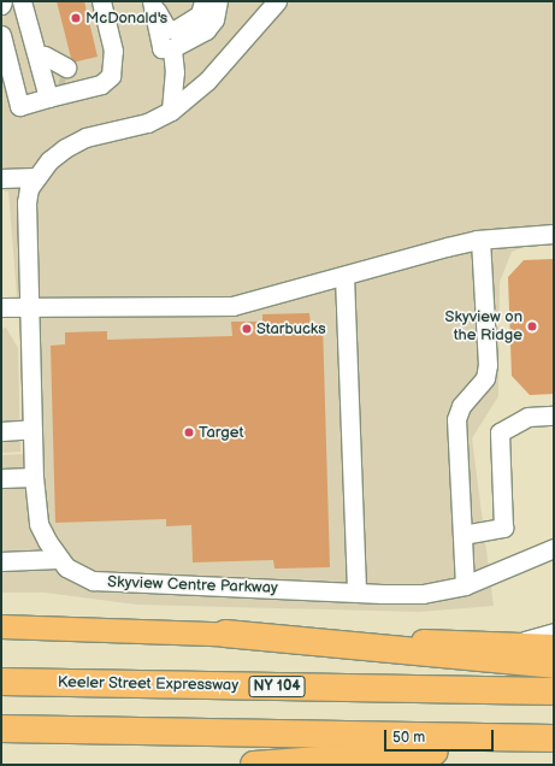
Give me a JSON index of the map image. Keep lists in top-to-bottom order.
{
  "streets": {
    "highway": ["Keeler Street Expressway", "NY 104"],
    "street": ["Skyview Centre Parkway"]
  },
  "places": [
    "McDonald's",
    "Skyview on the Ridge",
    "Starbucks",
    "Target"
  ],
  "scale_bar": "50 m"
}
